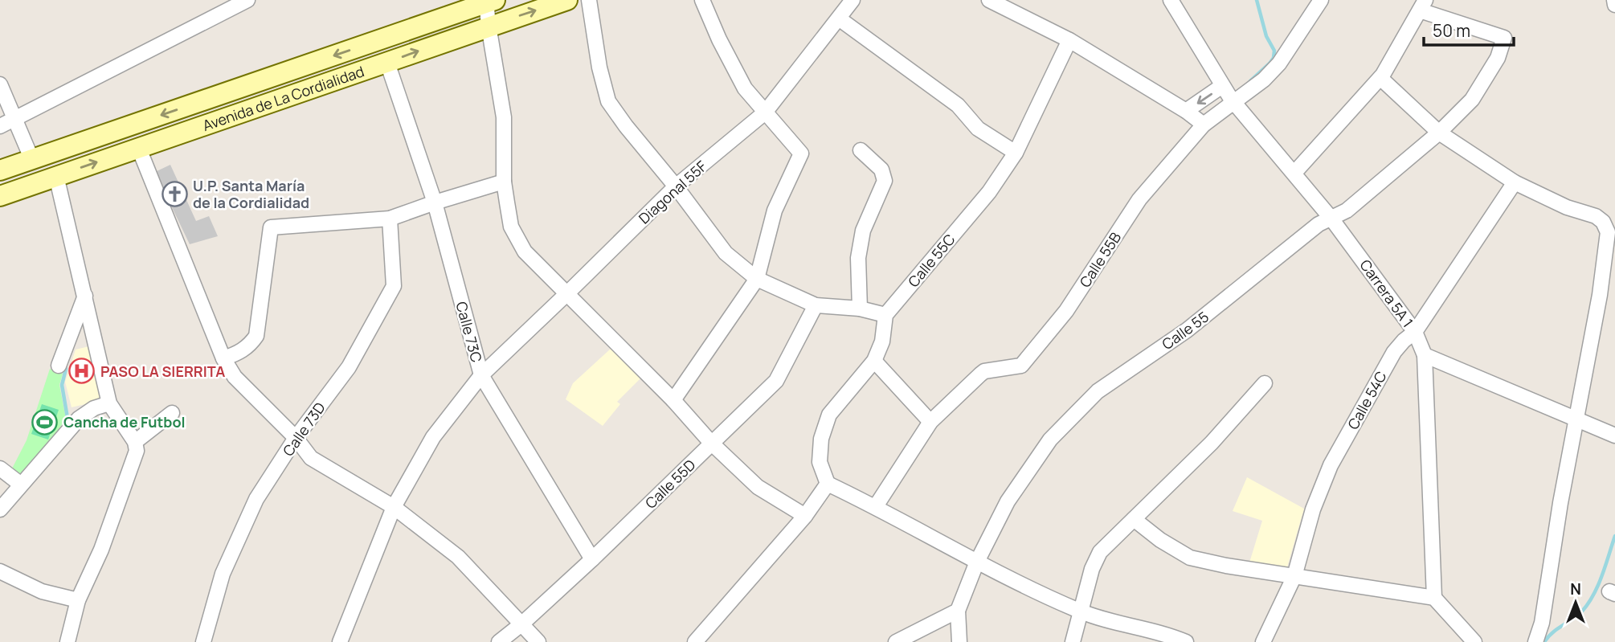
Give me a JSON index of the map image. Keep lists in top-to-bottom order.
{
  "streets": {
    "main road": ["Avenida de La Cordialidad"],
    "street": [
      "Diagonal 55F",
      "Calle 55B",
      "Calle 55C",
      "Carrera 5A 1",
      "Calle 55",
      "Calle 73C",
      "Calle 54C",
      "Calle 73D",
      "Calle 55D"
    ]
  },
  "crossings": [
    ["Avenida de La Cordialidad", "Calle 73C"],
    ["Diagonal 55F", "Calle 73C"],
    ["Calle 55B", "Carrera 5A 1"],
    ["Carrera 5A 1", "Calle 55"],
    ["Carrera 5A 1", "Calle 54C"]
  ],
  "places": {
    "church": ["U.P. Santa María de la Cordialidad"],
    "hospital": ["PASO LA SIERRITA"],
    "sports": ["Cancha de Futbol"]
  },
  "scale_bar": "50 m",
  "north": "top"
}
